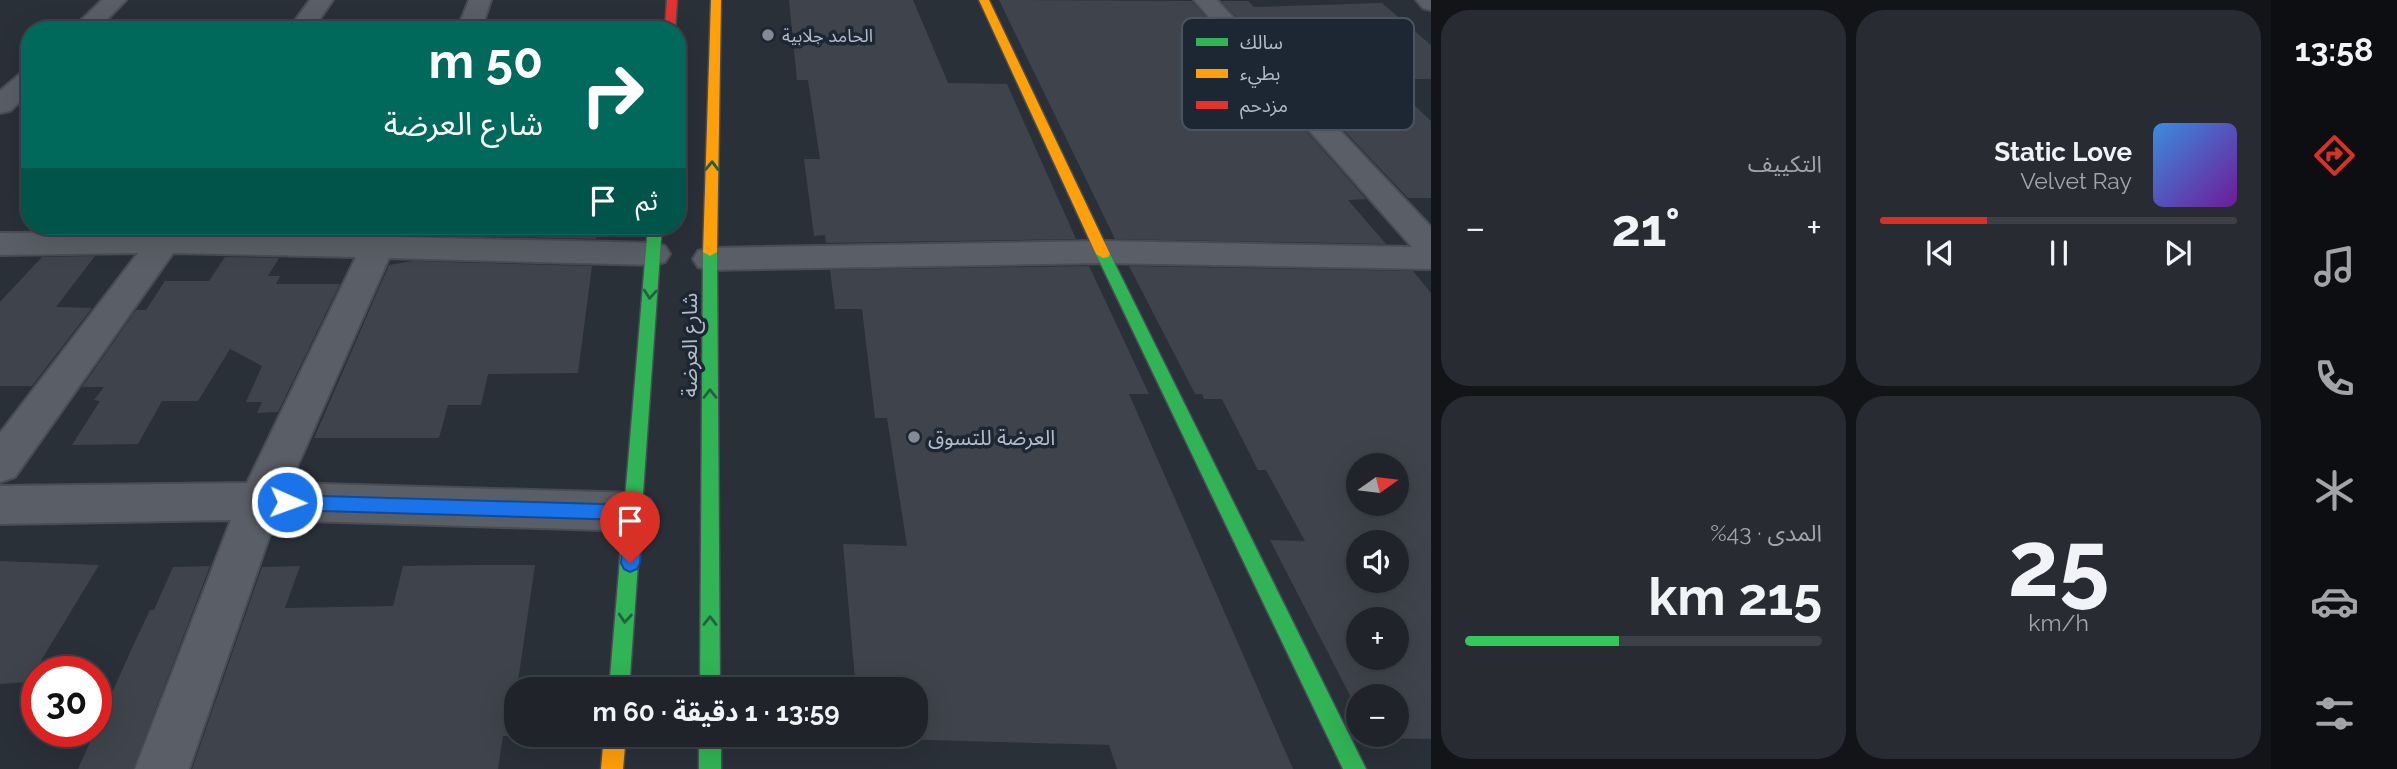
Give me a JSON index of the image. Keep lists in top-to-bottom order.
{
  "streets": {
    "main road": ["شارع العرضة"]
  },
  "places": ["الحامد جلابية", "العرضة للتسوق"],
  "legend": ["سالك", "بطيء", "مزدحم"],
  "north": "right",
  "page": {
    "tabs": "13:58",
    "tile": [
      "التكييف",
      ["25", "km/h"],
      ["المدى · 43%", "215 km"]
    ],
    "turn": ["50 m", "شارع العرضة"],
    "song": ["Static Love", "Velvet Ray"],
    "then": "ثم",
    "heat": ["−", "21°", "+"],
    "map_buttons": ["+", "−"],
    "limit": "30",
    "trip": "13:59 · 1 دقيقة · 60 m"
  }
}
